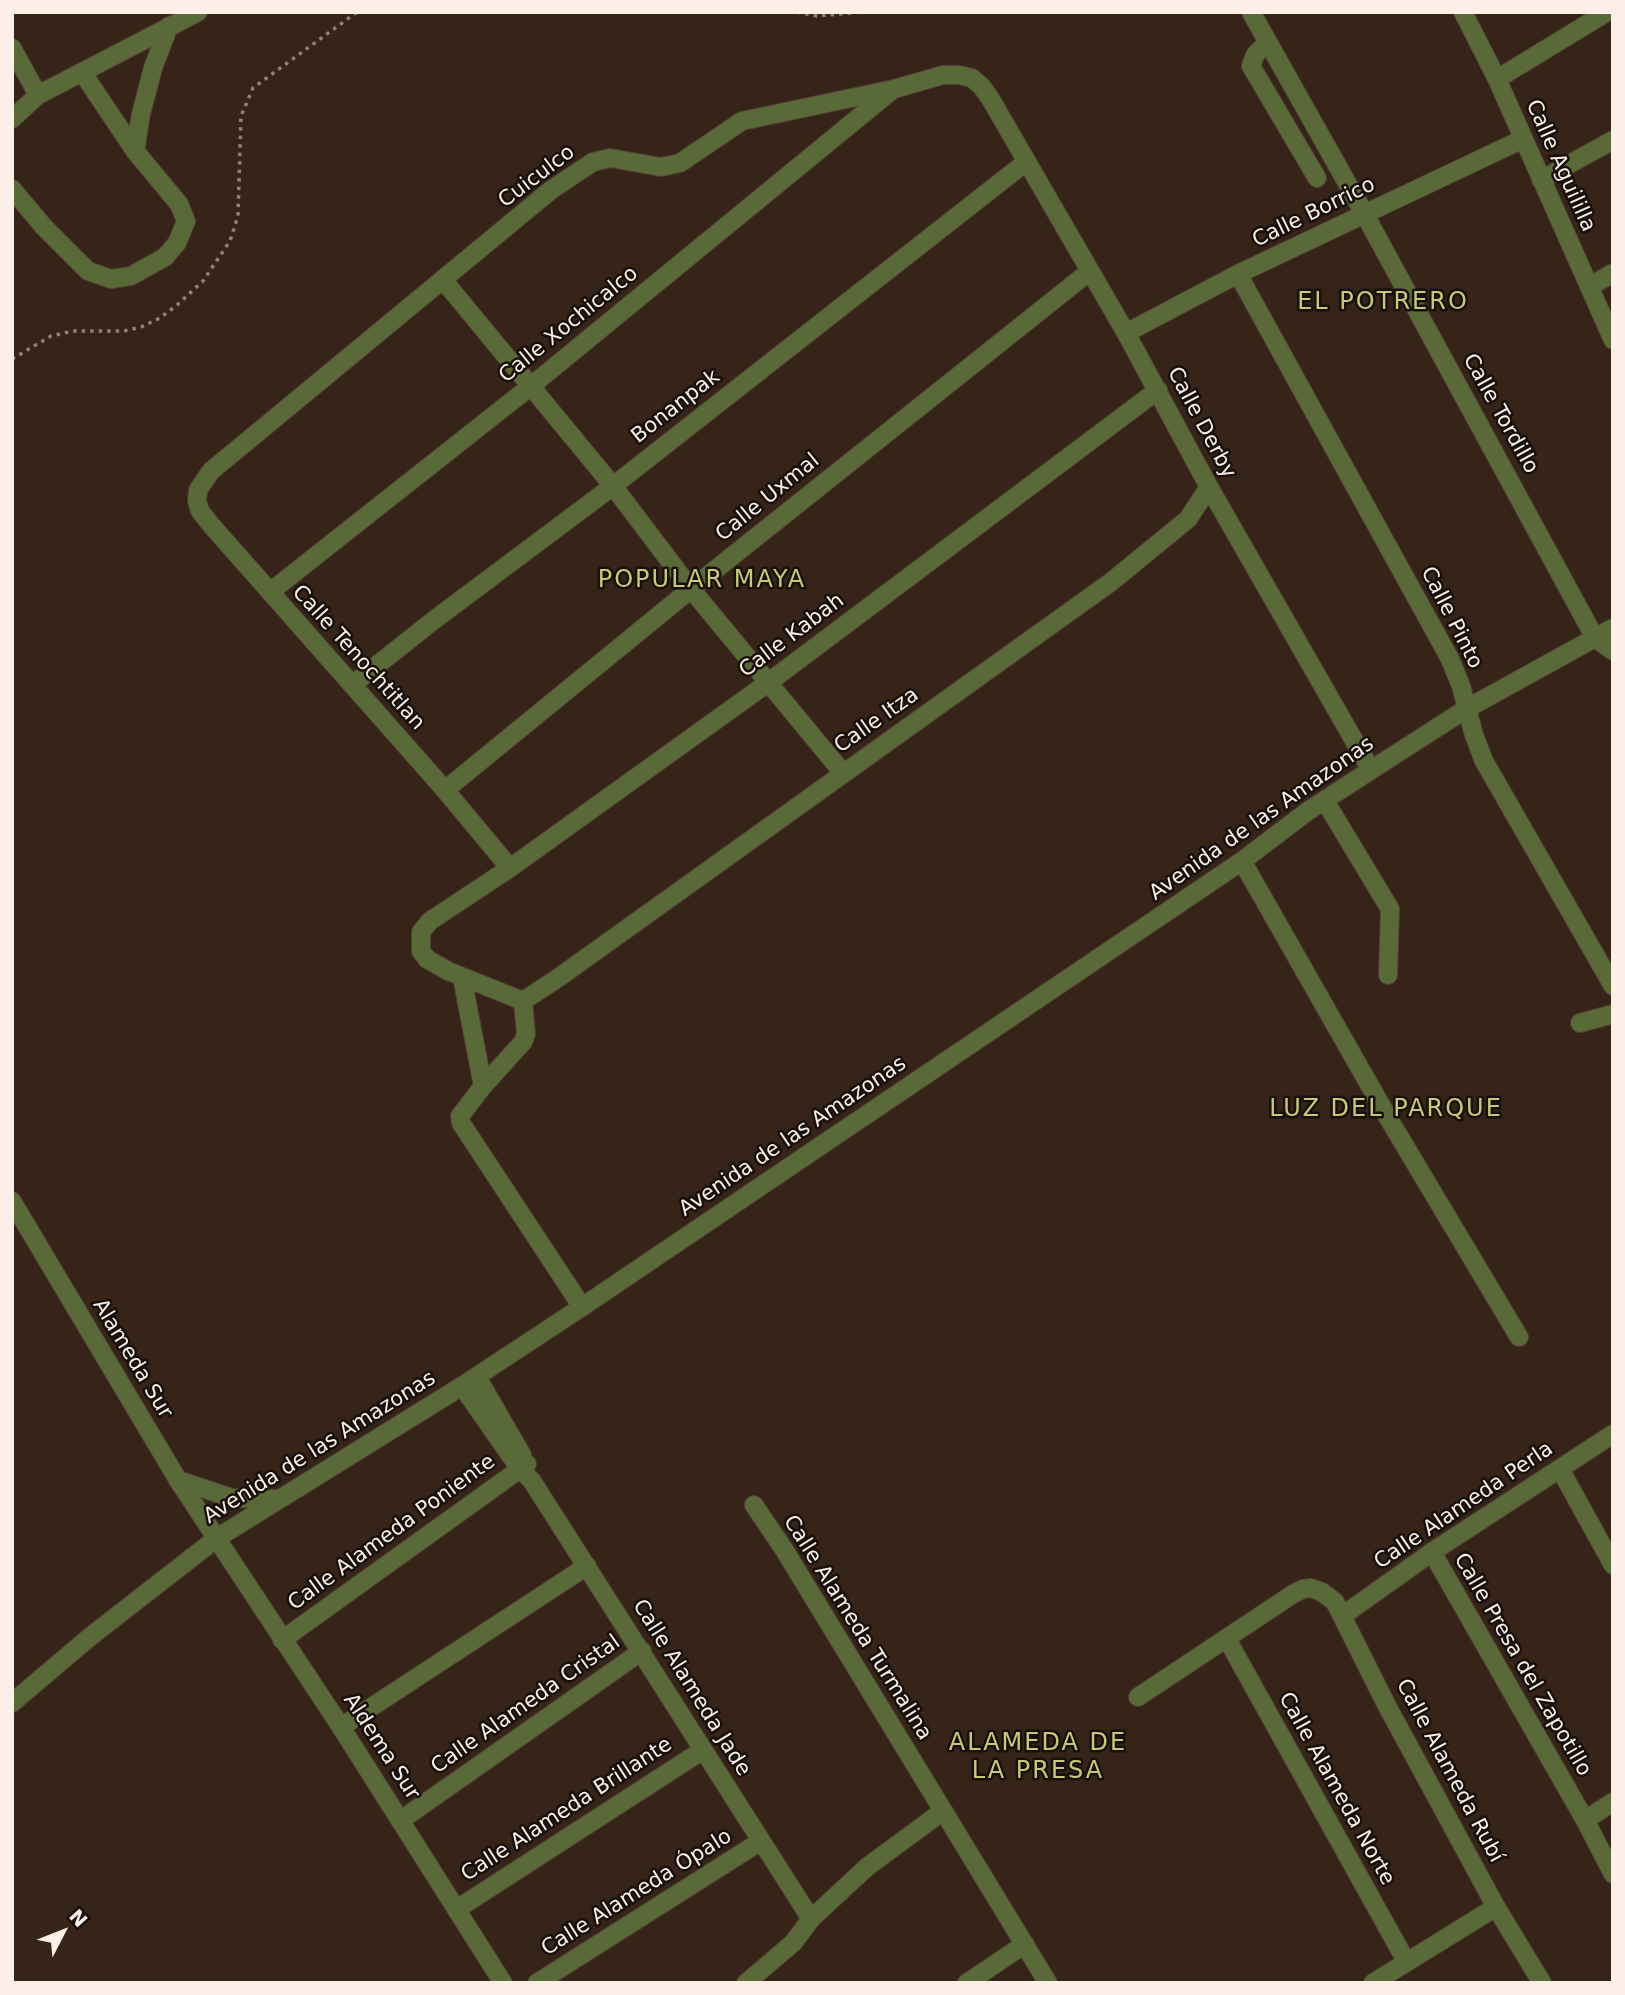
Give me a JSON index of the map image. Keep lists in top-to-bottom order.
{
  "streets": {
    "street": [
      "Calle Aguililla",
      "Cuiculco",
      "Calle Borrico",
      "Calle Xochicalco",
      "Bonanpak",
      "Calle Tordillo",
      "Calle Derby",
      "Calle Uxmal",
      "Calle Pinto",
      "Calle Kabah",
      "Calle Tenochtitlan",
      "Calle Itza",
      "Avenida de las Amazonas",
      "Alameda Sur",
      "Calle Alameda Perla",
      "Calle Alameda Poniente",
      "Calle Alameda Turmalina",
      "Calle Presa del Zapotillo",
      "Calle Alameda Jade",
      "Calle Alameda Cristal",
      "Aldema Sur",
      "Calle Alameda Rubí",
      "Calle Alameda Norte",
      "Calle Alameda Brillante",
      "Calle Alameda Ópalo"
    ]
  },
  "crossings": [
    ["Calle Aguililla", "Calle Borrico"],
    ["Cuiculco", "Calle Xochicalco"],
    ["Cuiculco", "Calle Derby"],
    ["Cuiculco", "Calle Tenochtitlan"],
    ["Calle Borrico", "Calle Tordillo"],
    ["Calle Borrico", "Calle Derby"],
    ["Calle Borrico", "Calle Pinto"],
    ["Calle Xochicalco", "Calle Tenochtitlan"],
    ["Bonanpak", "Calle Derby"],
    ["Bonanpak", "Calle Tenochtitlan"],
    ["Calle Tordillo", "Avenida de las Amazonas"],
    ["Calle Derby", "Calle Uxmal"],
    ["Calle Derby", "Calle Kabah"],
    ["Calle Derby", "Calle Itza"],
    ["Calle Derby", "Avenida de las Amazonas"],
    ["Calle Uxmal", "Calle Tenochtitlan"],
    ["Calle Pinto", "Avenida de las Amazonas"],
    ["Calle Kabah", "Calle Tenochtitlan"],
    ["Avenida de las Amazonas", "Alameda Sur"],
    ["Avenida de las Amazonas", "Calle Alameda Jade"],
    ["Avenida de las Amazonas", "Aldema Sur"],
    ["Alameda Sur", "Aldema Sur"],
    ["Calle Alameda Perla", "Calle Presa del Zapotillo"],
    ["Calle Alameda Perla", "Calle Alameda Rubí"],
    ["Calle Alameda Poniente", "Calle Alameda Jade"],
    ["Calle Alameda Poniente", "Aldema Sur"],
    ["Calle Alameda Jade", "Calle Alameda Cristal"],
    ["Calle Alameda Jade", "Calle Alameda Brillante"],
    ["Calle Alameda Jade", "Calle Alameda Ópalo"],
    ["Calle Alameda Cristal", "Aldema Sur"],
    ["Aldema Sur", "Calle Alameda Brillante"],
    ["Calle Alameda Rubí", "Calle Alameda Norte"]
  ],
  "districts": [
    "EL POTRERO",
    "POPULAR MAYA",
    "LUZ DEL PARQUE",
    "ALAMEDA DE LA PRESA"
  ],
  "north": "top right"
}
